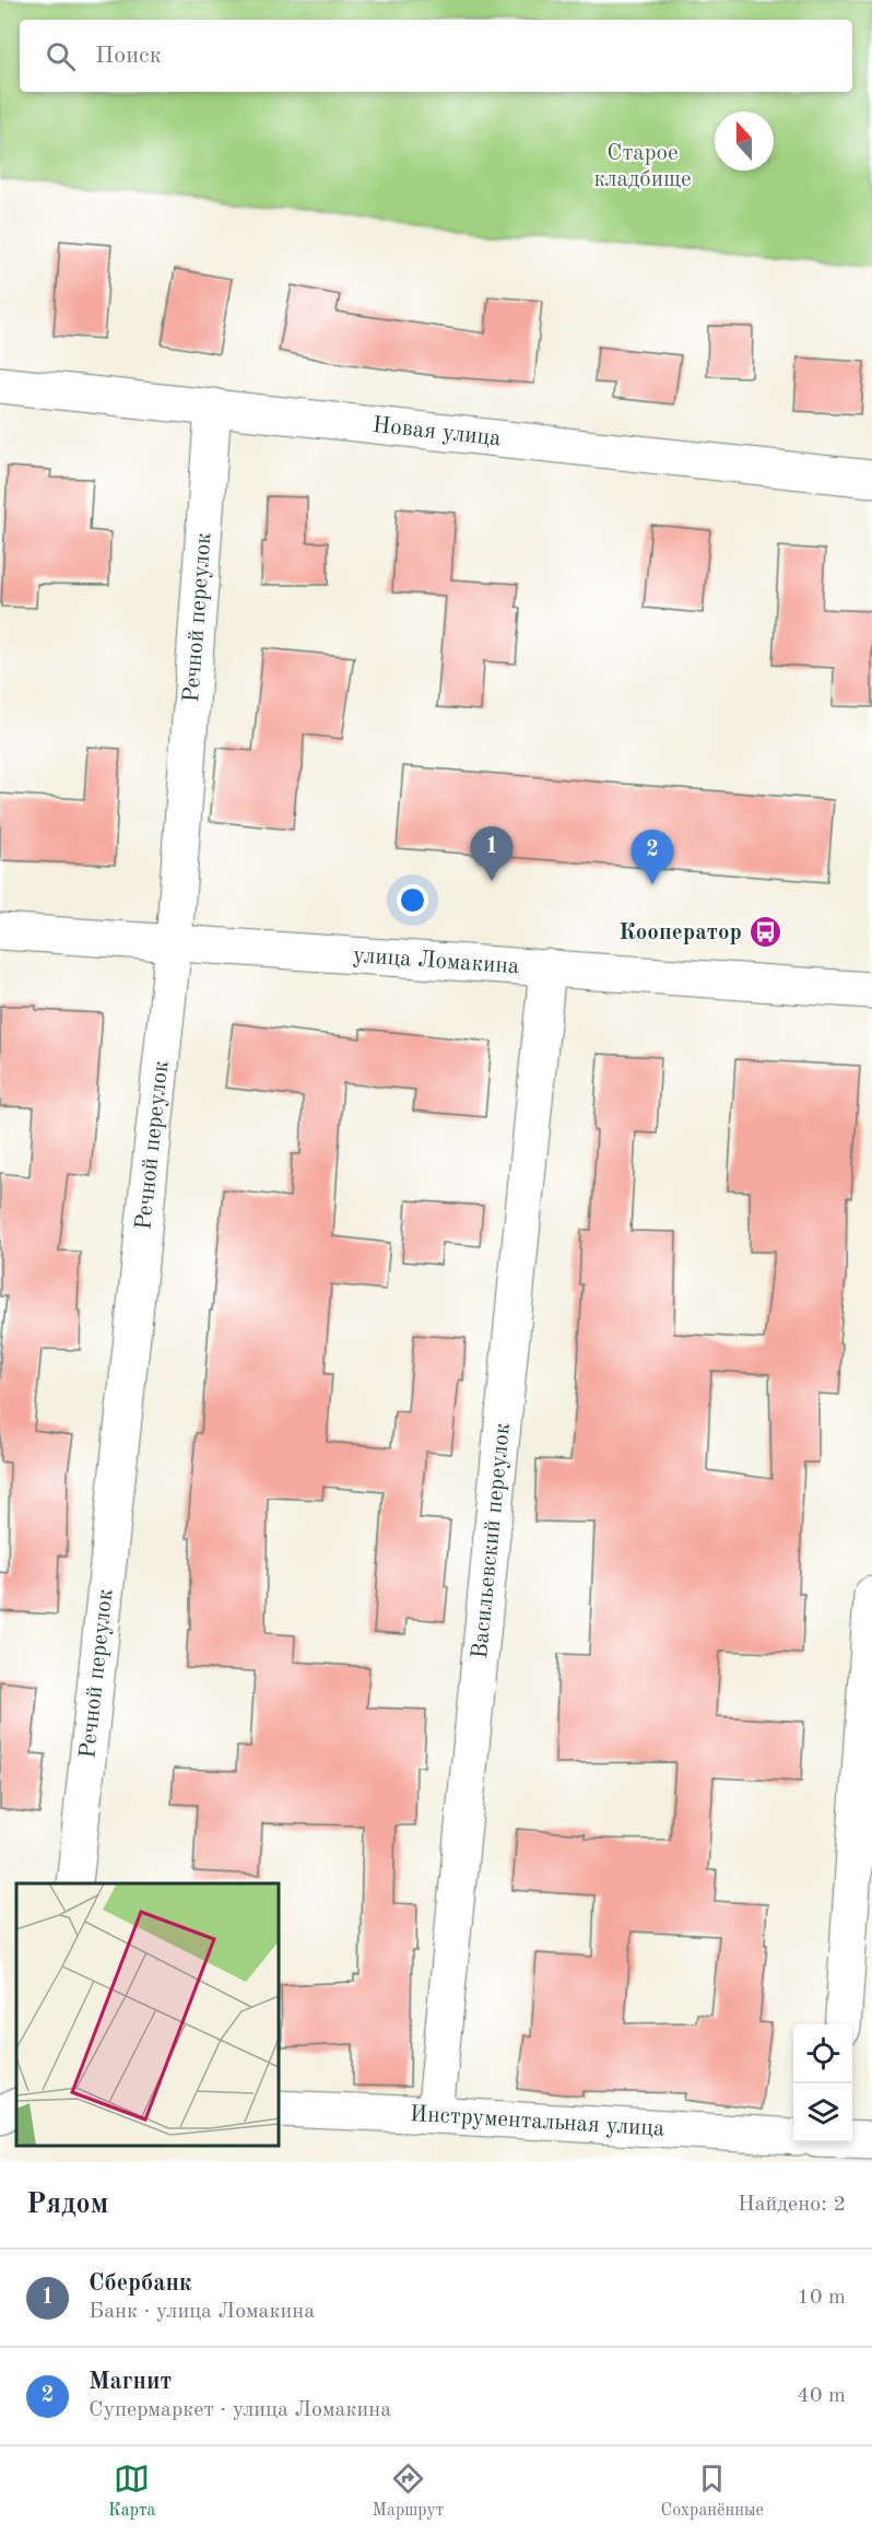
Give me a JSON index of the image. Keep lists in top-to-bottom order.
{
  "streets": {
    "street": [
      "Новая улица",
      "Речной переулок",
      "улица Ломакина",
      "Васильевский переулок",
      "Инструментальная улица"
    ]
  },
  "crossings": [
    ["Новая улица", "Речной переулок"],
    ["Речной переулок", "улица Ломакина"],
    ["улица Ломакина", "Васильевский переулок"],
    ["Васильевский переулок", "Инструментальная улица"]
  ],
  "parks": ["Старое кладбище"],
  "places": {
    "bus stop": ["Кооператор"]
  },
  "north": "top",
  "page": {
    "search": "Поиск",
    "pins": ["1", "2"],
    "heading": ["Рядом", "Найдено: 2"],
    "list": [
      {
        "mark": "1",
        "name": "Сбербанк",
        "note": "Банк · улица Ломакина",
        "value": "10 m"
      },
      {
        "mark": "2",
        "name": "Магнит",
        "note": "Супермаркет · улица Ломакина",
        "value": "40 m"
      }
    ],
    "nav": ["Карта", "Маршрут", "Сохранённые"]
  }
}
